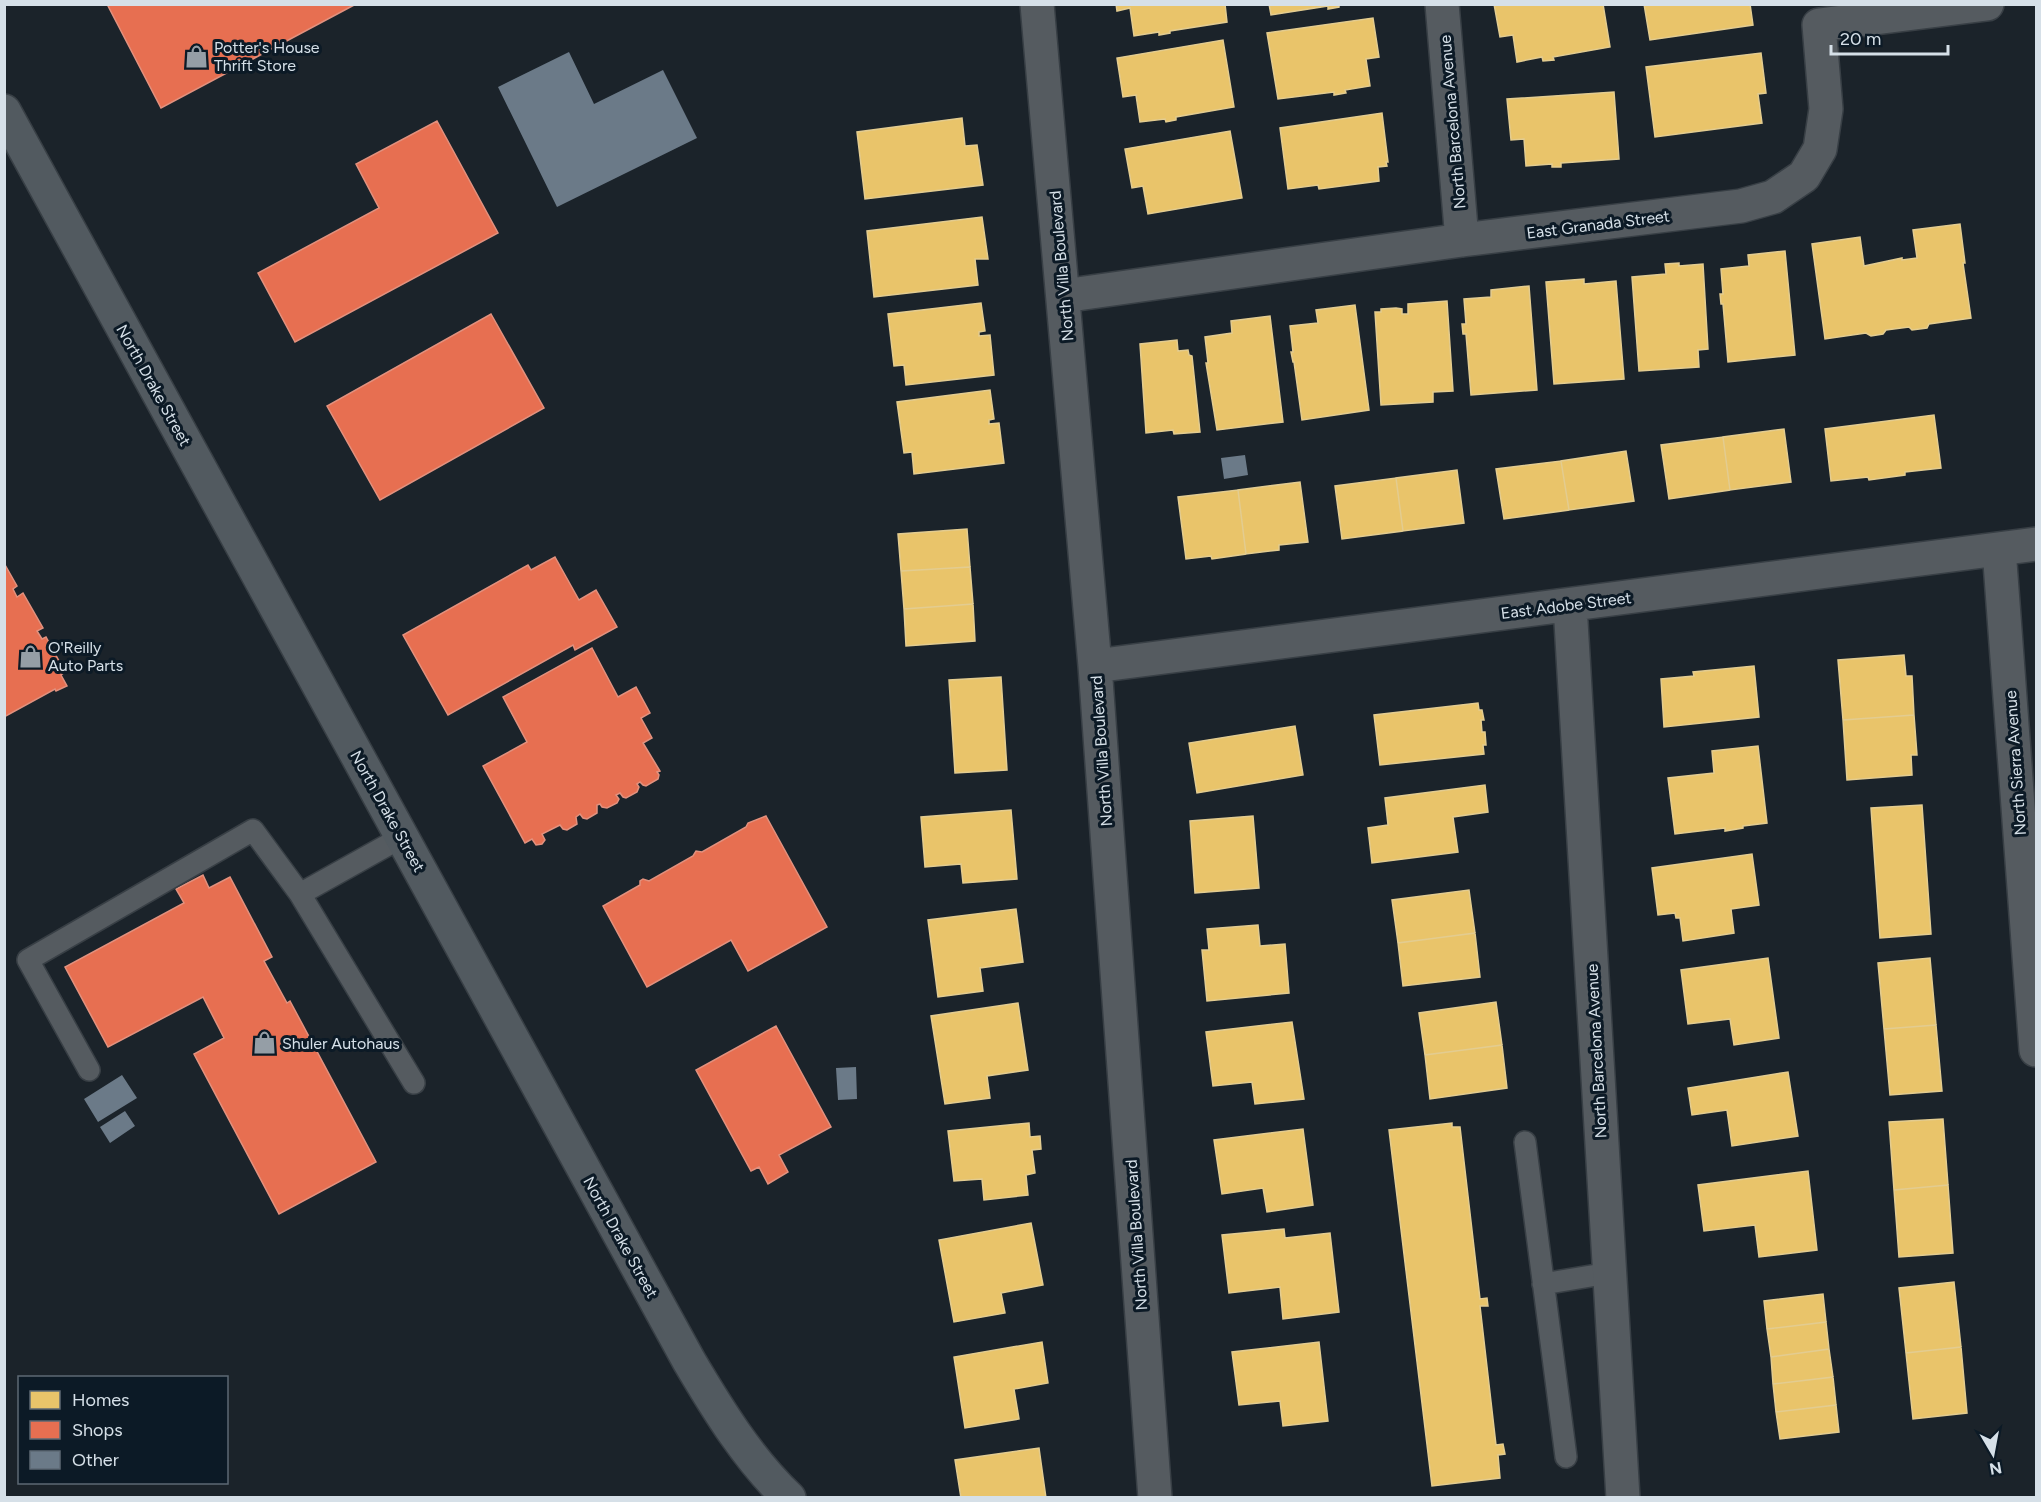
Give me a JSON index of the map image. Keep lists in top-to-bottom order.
{
  "streets": {
    "street": [
      "North Barcelona Avenue",
      "East Granada Street",
      "North Villa Boulevard",
      "North Drake Street",
      "East Adobe Street",
      "North Sierra Avenue"
    ]
  },
  "crossings": [
    ["North Barcelona Avenue", "East Granada Street"],
    ["North Barcelona Avenue", "East Adobe Street"],
    ["East Granada Street", "North Villa Boulevard"],
    ["North Villa Boulevard", "East Adobe Street"],
    ["East Adobe Street", "North Sierra Avenue"]
  ],
  "places": {
    "shop": ["Potter's House Thrift Store", "O'Reilly Auto Parts", "Shuler Autohaus"]
  },
  "legend": ["Homes", "Shops", "Other"],
  "scale_bar": "20 m",
  "north": "bottom"
}
